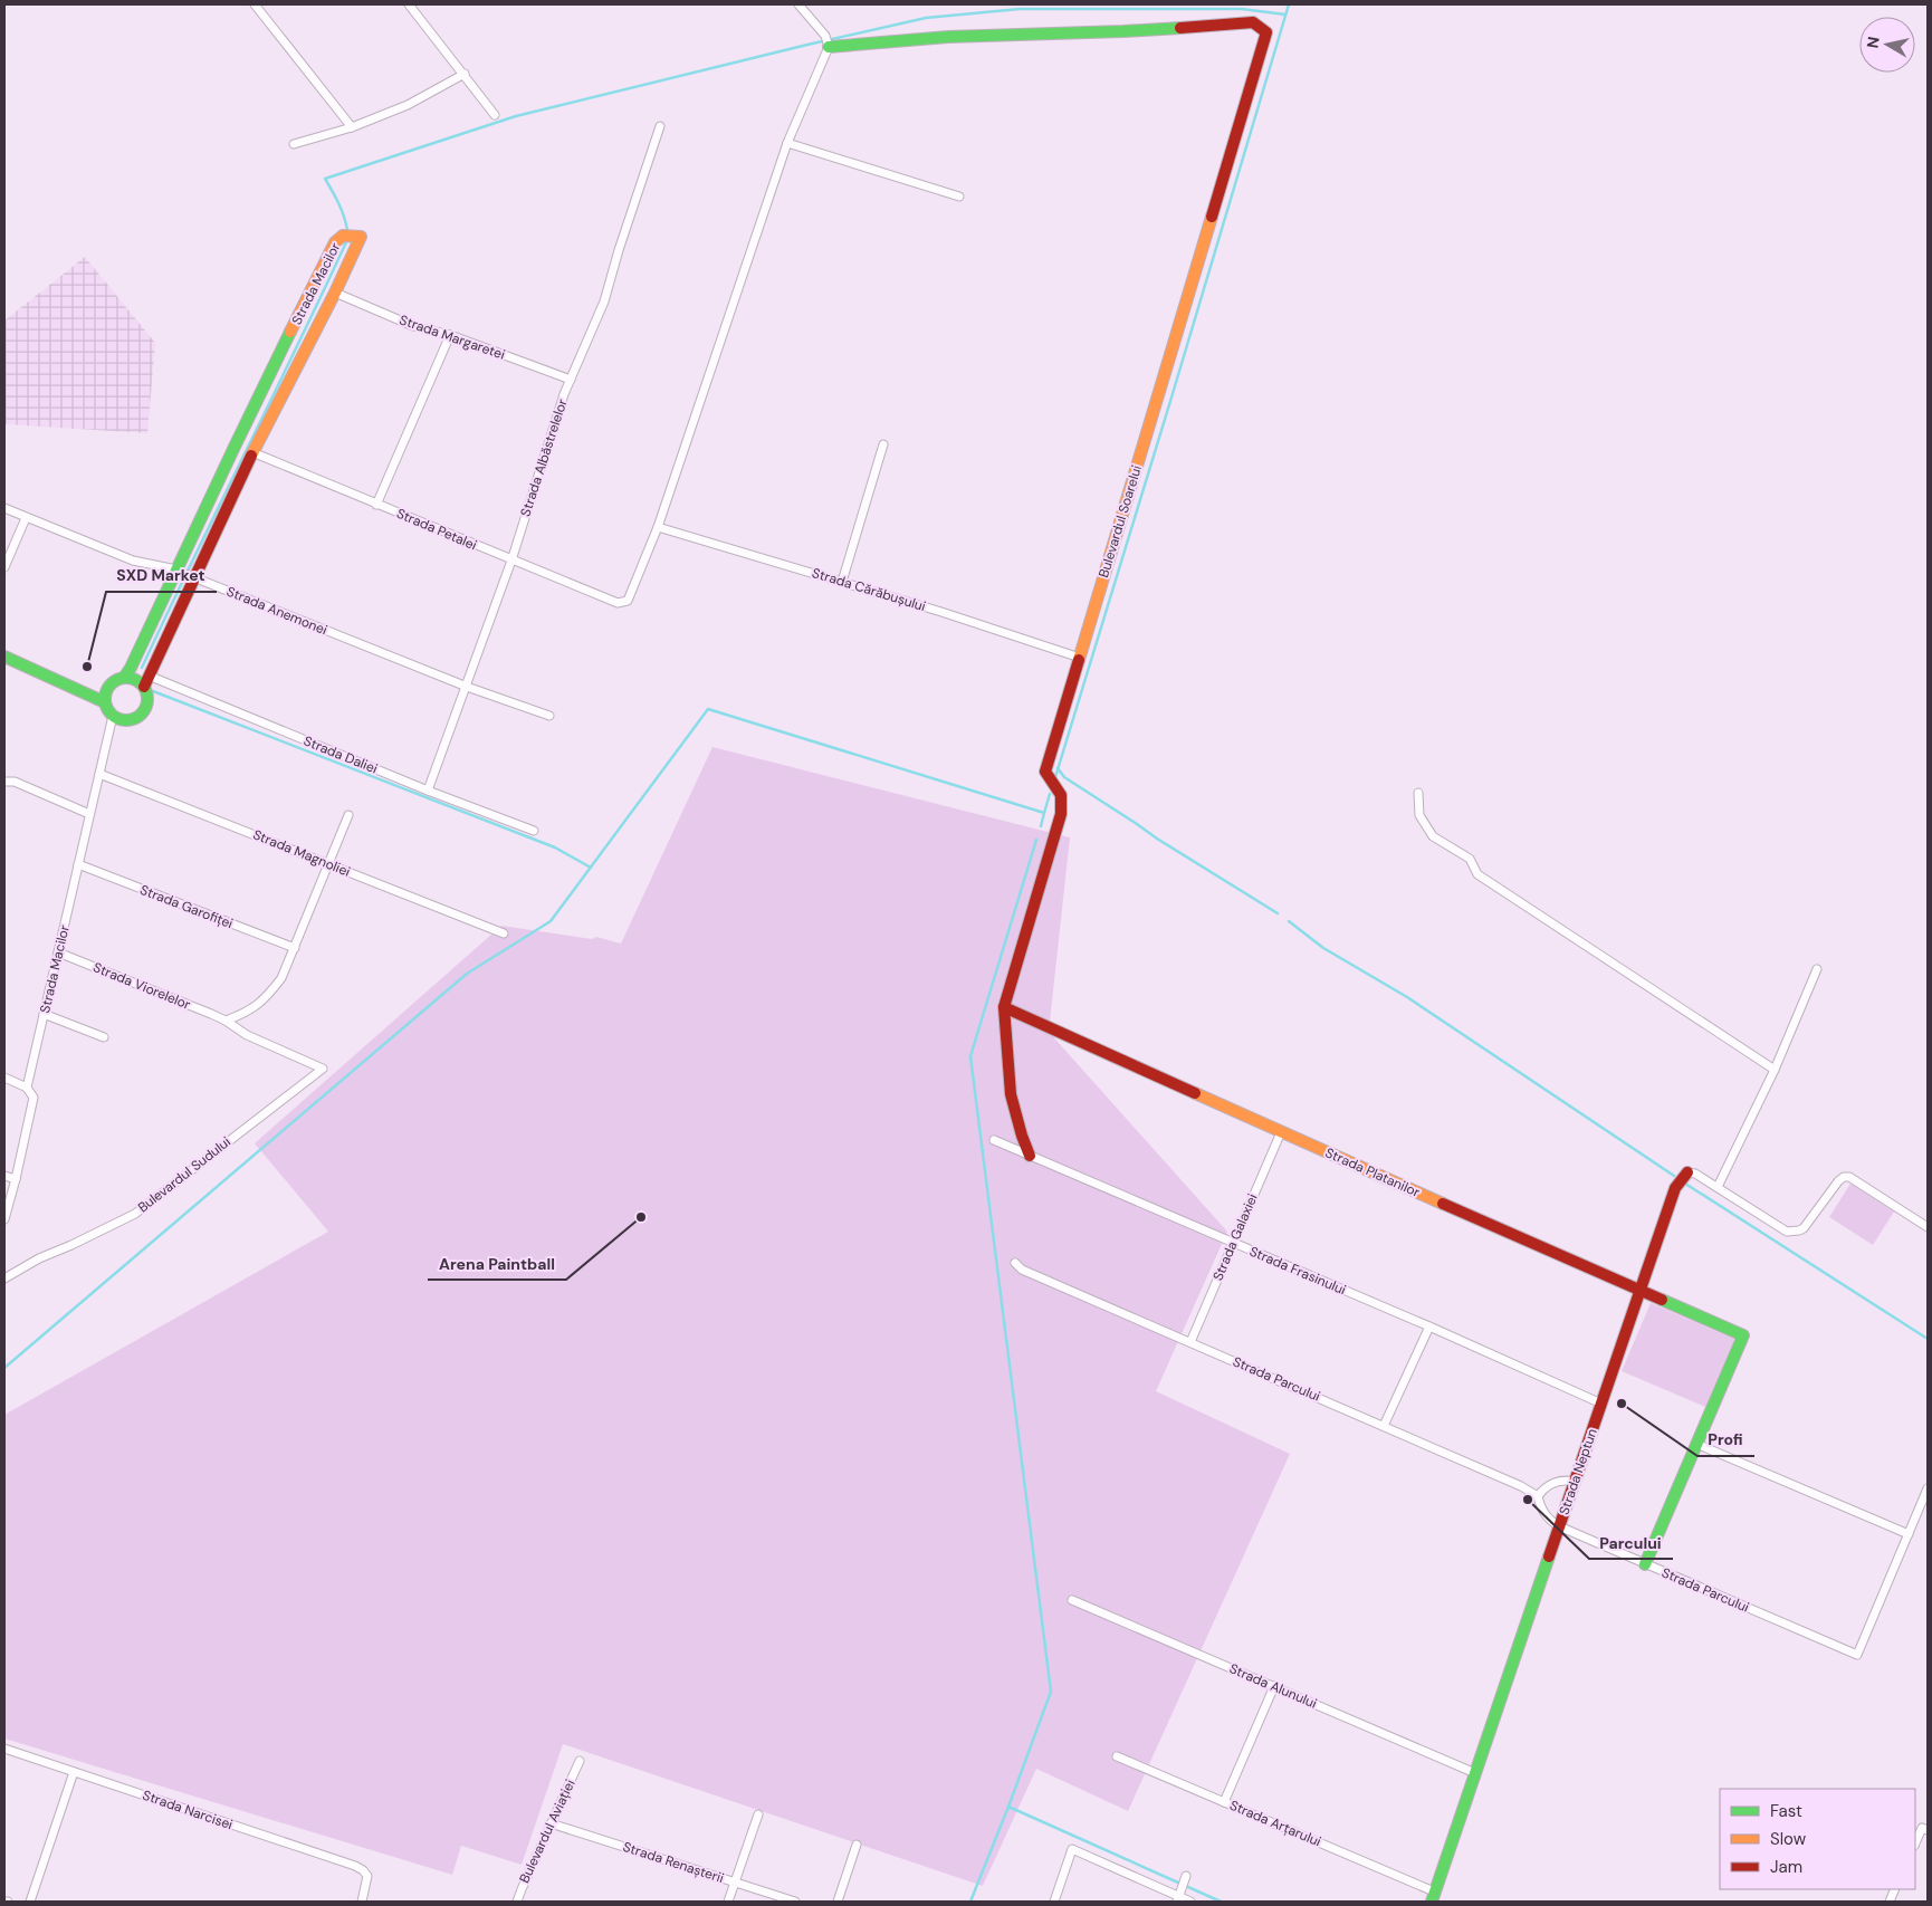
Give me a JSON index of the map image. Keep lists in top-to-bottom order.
{
  "streets": {
    "street": [
      "Strada Macilor",
      "Strada Margaretei",
      "Strada Albăstrelelor",
      "Bulevardul Soarelui",
      "Strada Petalei",
      "Strada Cărăbușului",
      "Strada Anemonei",
      "Strada Daliei",
      "Strada Magnoliei",
      "Strada Garofiței",
      "Strada Viorelelor",
      "Strada Platanilor",
      "Bulevardul Sudului",
      "Strada Galaxiei",
      "Strada Frasinului",
      "Strada Parcului",
      "Strada Neptun",
      "Strada Alunului",
      "Strada Narcisei",
      "Strada Arțarului",
      "Bulevardul Aviației",
      "Strada Renașterii"
    ]
  },
  "crossings": [
    ["Strada Macilor", "Strada Margaretei"],
    ["Strada Macilor", "Strada Petalei"],
    ["Strada Macilor", "Strada Anemonei"],
    ["Strada Macilor", "Strada Daliei"],
    ["Strada Macilor", "Strada Magnoliei"],
    ["Strada Macilor", "Strada Garofiței"],
    ["Strada Macilor", "Strada Viorelelor"],
    ["Strada Margaretei", "Strada Albăstrelelor"],
    ["Strada Albăstrelelor", "Strada Petalei"],
    ["Strada Albăstrelelor", "Strada Anemonei"],
    ["Strada Albăstrelelor", "Strada Daliei"],
    ["Bulevardul Soarelui", "Strada Cărăbușului"],
    ["Bulevardul Soarelui", "Strada Platanilor"],
    ["Strada Petalei", "Strada Cărăbușului"],
    ["Strada Viorelelor", "Bulevardul Sudului"],
    ["Strada Platanilor", "Strada Galaxiei"],
    ["Strada Platanilor", "Strada Neptun"],
    ["Strada Galaxiei", "Strada Frasinului"],
    ["Strada Galaxiei", "Strada Parcului"],
    ["Strada Frasinului", "Strada Neptun"],
    ["Strada Parcului", "Strada Neptun"],
    ["Strada Neptun", "Strada Alunului"],
    ["Strada Neptun", "Strada Arțarului"],
    ["Bulevardul Aviației", "Strada Renașterii"]
  ],
  "places": [
    "SXD Market",
    "Arena Paintball",
    "Profi",
    "Parcului"
  ],
  "legend": ["Fast", "Slow", "Jam"],
  "north": "left"
}
